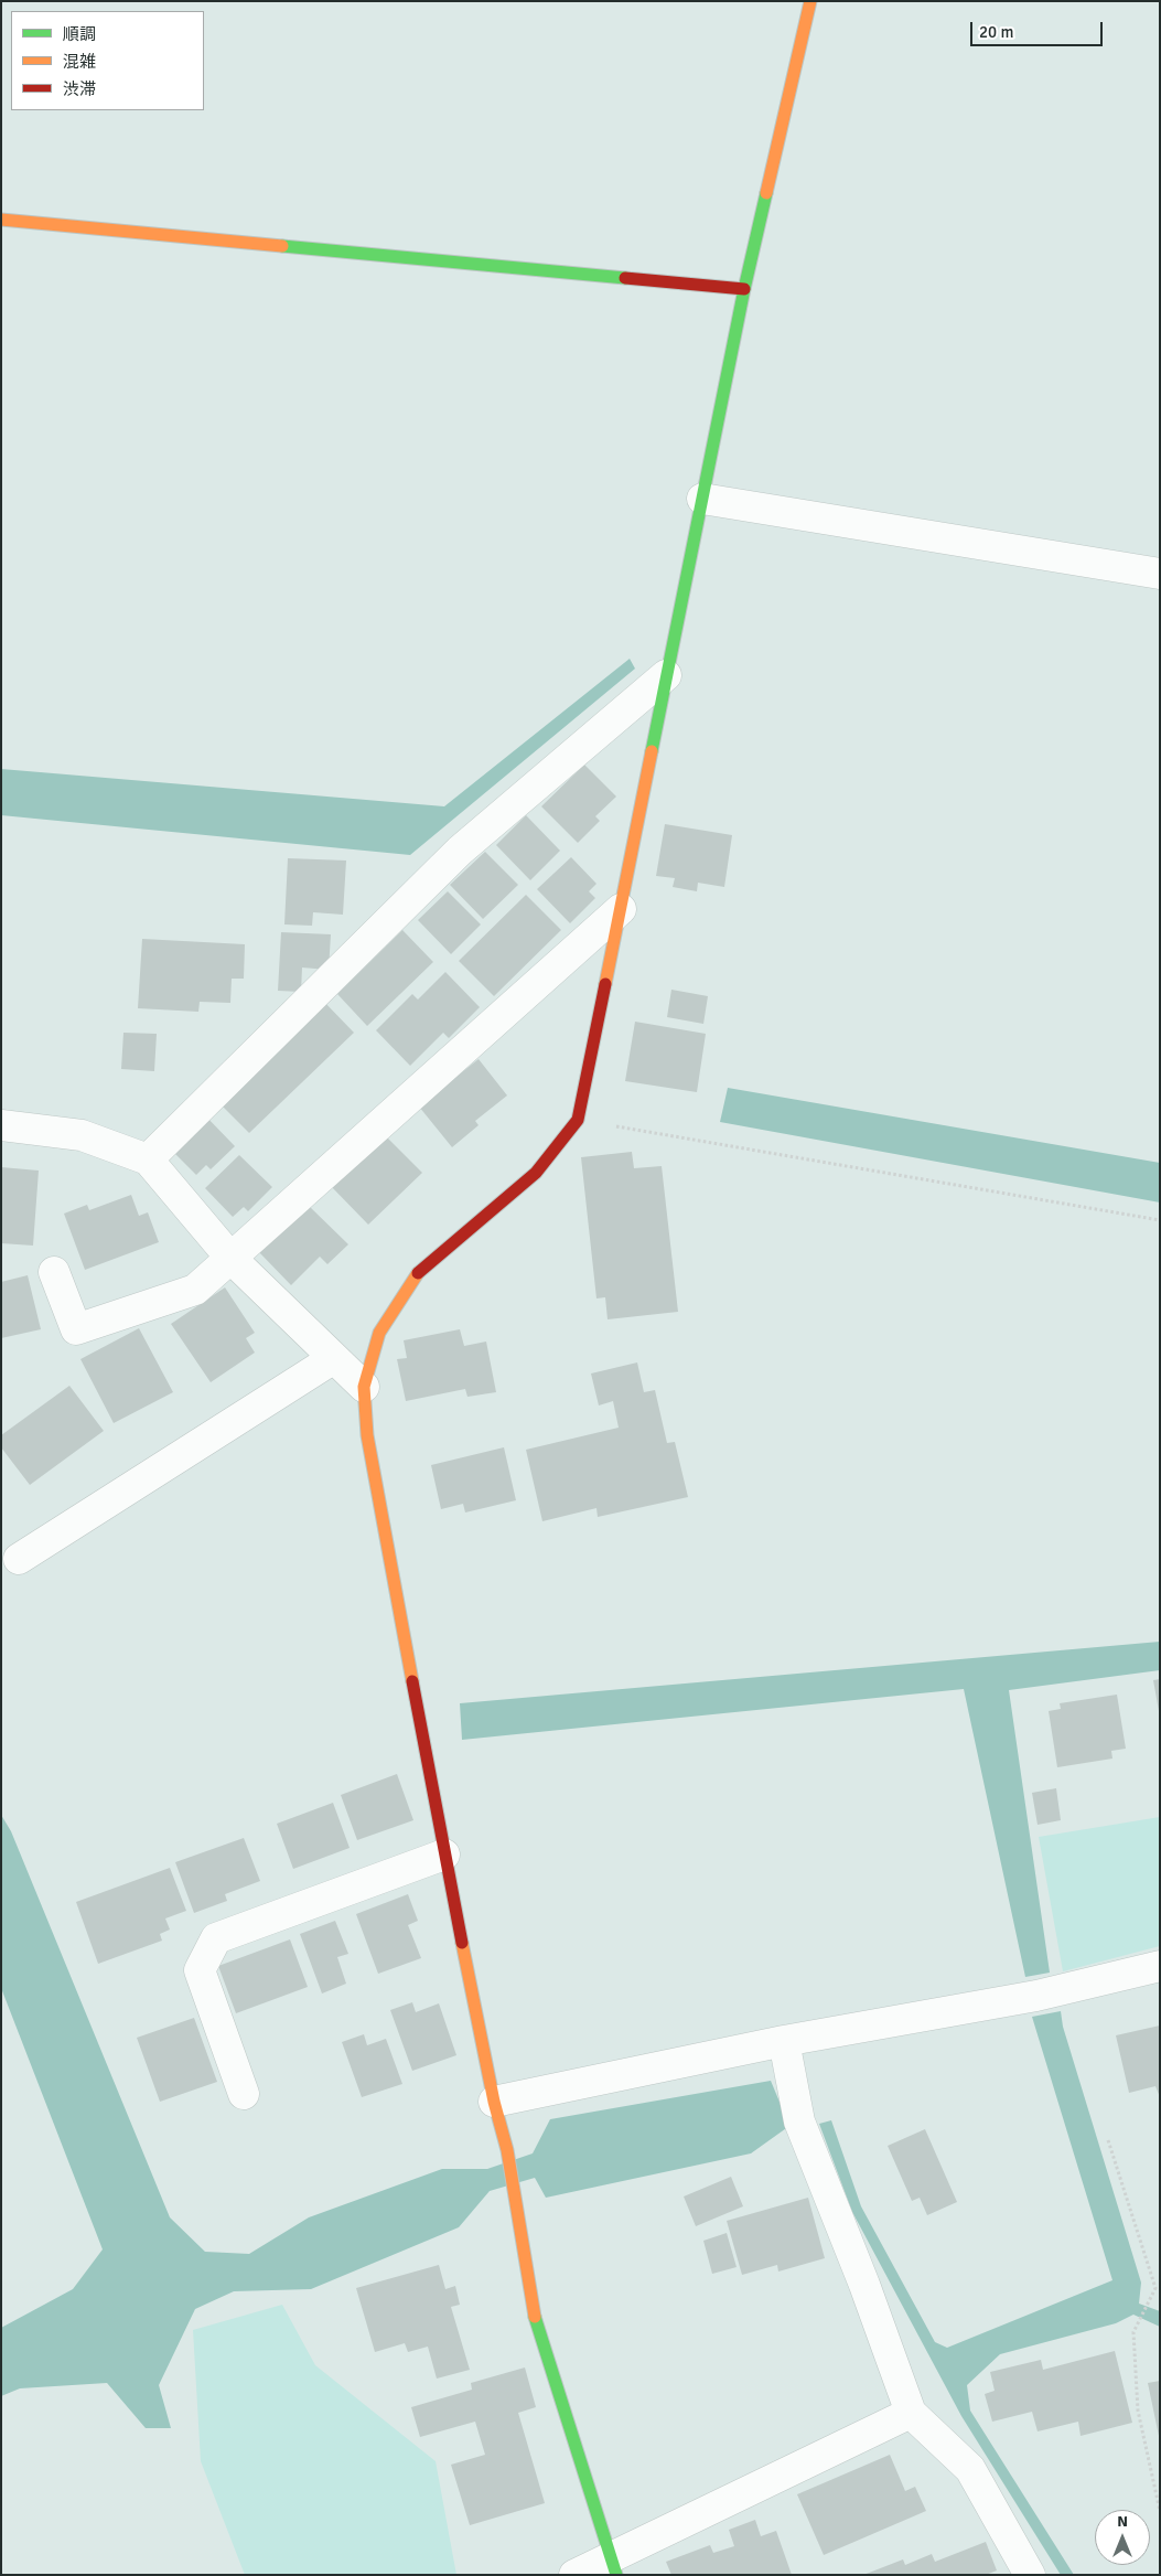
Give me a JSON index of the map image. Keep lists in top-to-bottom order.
{
  "legend": ["順調", "混雑", "渋滞"],
  "scale_bar": "20 m",
  "north": "top"
}
